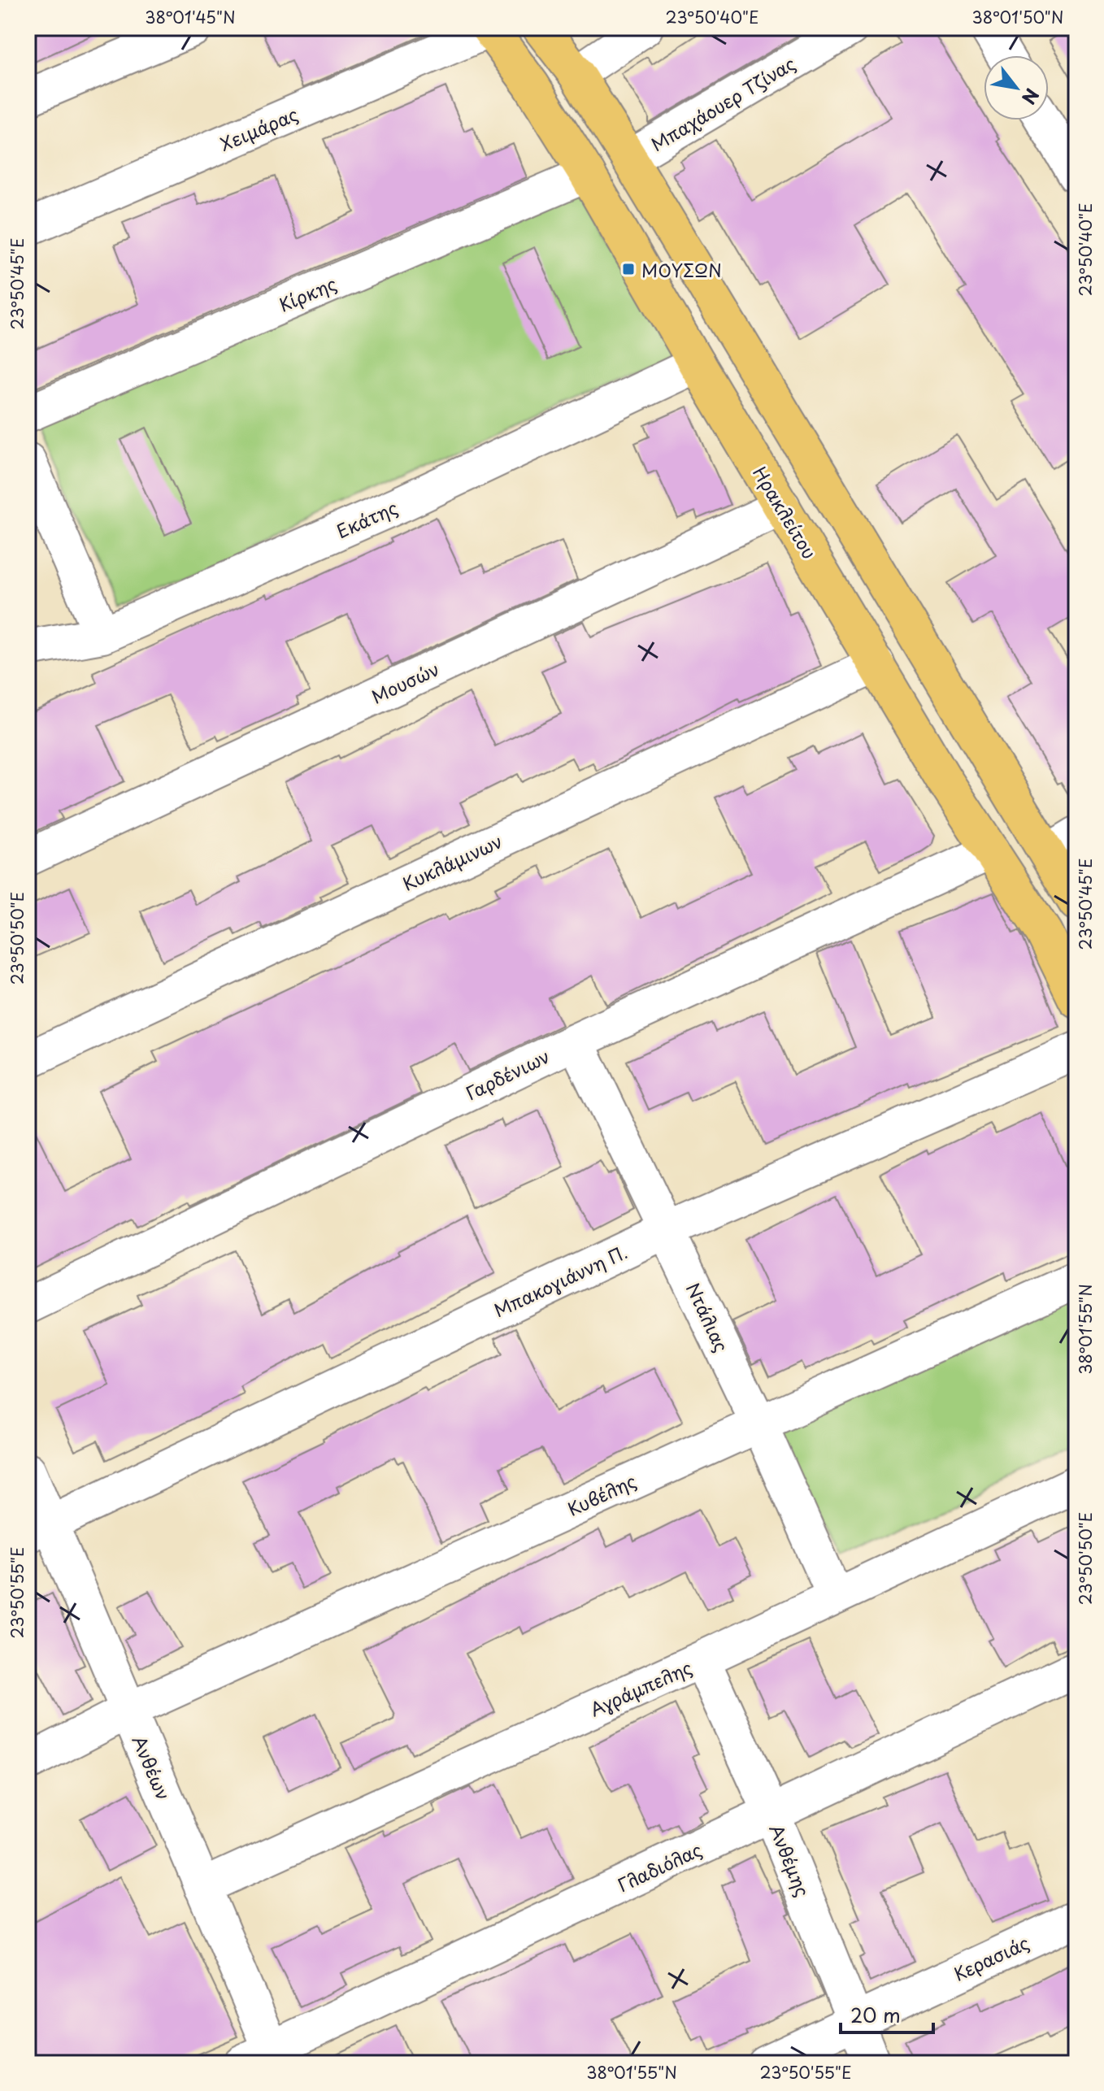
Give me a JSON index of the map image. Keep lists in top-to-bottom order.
{
  "streets": {
    "main road": ["Ηρακλείτου"],
    "street": [
      "Μπαχάουερ Τζίνας",
      "Χειμάρας",
      "Κίρκης",
      "Εκάτης",
      "Μουσών",
      "Κυκλάμινων",
      "Γαρδένιων",
      "Μπακογιάννη Π.",
      "Ντάλιας",
      "Κυβέλης",
      "Αγράμπελης",
      "Ανθέων",
      "Ανθέμης",
      "Γλαδιόλας",
      "Κερασιάς"
    ]
  },
  "crossings": [
    ["Χειμάρας", "Ηρακλείτου"],
    ["Κίρκης", "Ηρακλείτου"],
    ["Ηρακλείτου", "Εκάτης"],
    ["Ηρακλείτου", "Μουσών"],
    ["Ηρακλείτου", "Κυκλάμινων"],
    ["Ηρακλείτου", "Γαρδένιων"],
    ["Γαρδένιων", "Ντάλιας"],
    ["Μπακογιάννη Π.", "Ντάλιας"],
    ["Μπακογιάννη Π.", "Ανθέων"],
    ["Ντάλιας", "Κυβέλης"],
    ["Ντάλιας", "Αγράμπελης"],
    ["Κυβέλης", "Ανθέων"],
    ["Αγράμπελης", "Ανθέων"],
    ["Αγράμπελης", "Ανθέμης"],
    ["Ανθέων", "Γλαδιόλας"],
    ["Ανθέμης", "Γλαδιόλας"],
    ["Ανθέμης", "Κερασιάς"]
  ],
  "places": {
    "transit": ["ΜΟΥΣΩΝ"]
  },
  "scale_bar": "20 m",
  "north": "bottom right",
  "coordinates": [
    "38°01'45\"N",
    "23°50'40\"E",
    "38°01'50\"N",
    "23°50'45\"E",
    "23°50'50\"E",
    "38°01'55\"N",
    "23°50'55\"E"
  ]
}
